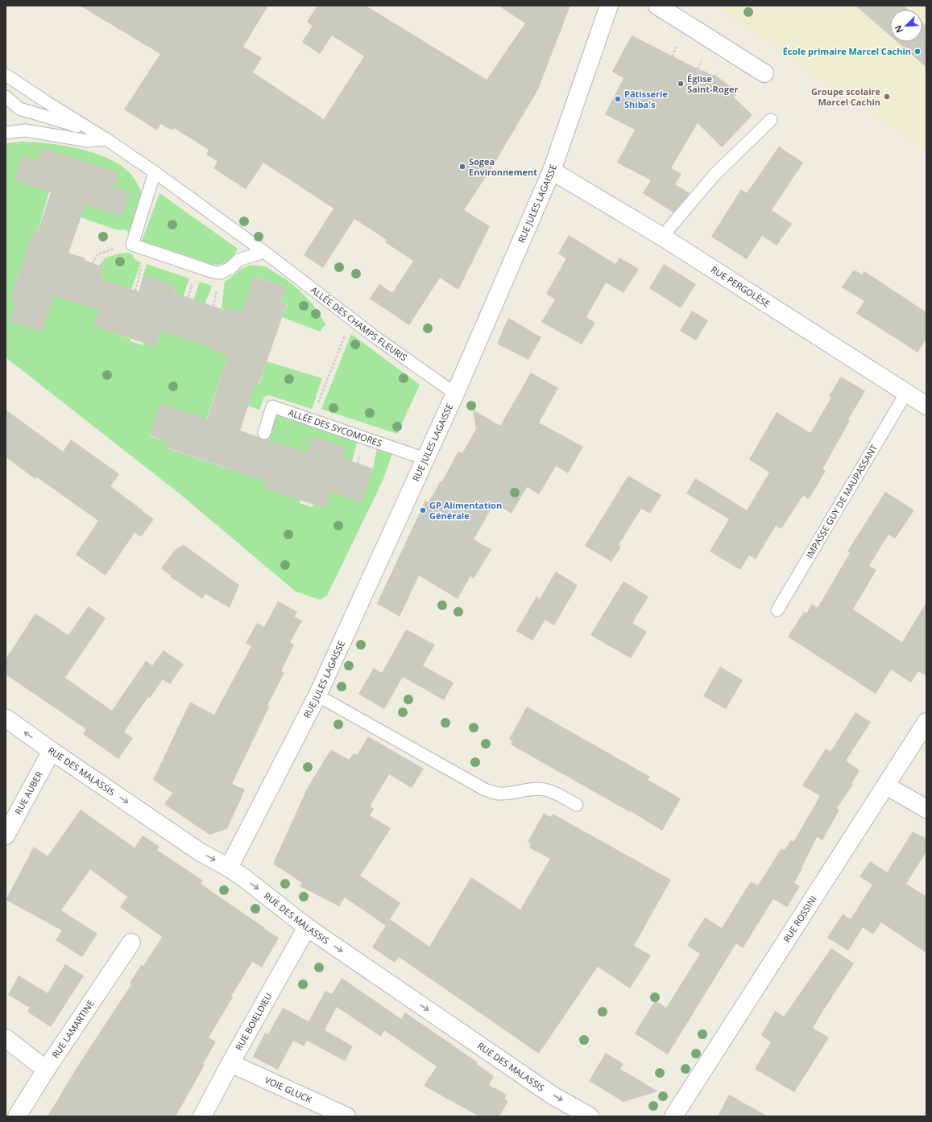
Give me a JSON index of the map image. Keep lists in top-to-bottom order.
{
  "streets": {
    "street": [
      "RUE JULES LAGAISSE",
      "RUE PERGOLÈSE",
      "RUE DES MALASSIS",
      "RUE AUBER",
      "RUE ROSSINI",
      "RUE BOIELDIEU",
      "RUE LAMARTINE",
      "VOIE GLUCK"
    ],
    "lane": ["ALLÉE DES CHAMPS FLEURIS", "ALLÉE DES SYCOMORES", "IMPASSE GUY DE MAUPASSANT"]
  },
  "crossings": [
    ["RUE JULES LAGAISSE", "RUE PERGOLÈSE"],
    ["RUE JULES LAGAISSE", "ALLÉE DES CHAMPS FLEURIS"],
    ["RUE JULES LAGAISSE", "ALLÉE DES SYCOMORES"],
    ["RUE JULES LAGAISSE", "RUE DES MALASSIS"],
    ["RUE PERGOLÈSE", "IMPASSE GUY DE MAUPASSANT"],
    ["RUE DES MALASSIS", "RUE AUBER"],
    ["RUE DES MALASSIS", "RUE BOIELDIEU"],
    ["RUE BOIELDIEU", "VOIE GLUCK"]
  ],
  "one_way": ["RUE DES MALASSIS"],
  "places": [
    "École primaire Marcel Cachin",
    "Église Saint-Roger",
    "Groupe scolaire Marcel Cachin",
    "Pâtisserie Shiba's",
    "Sogea Environnement",
    "GP Alimentation Générale"
  ],
  "north": "bottom left"
}
